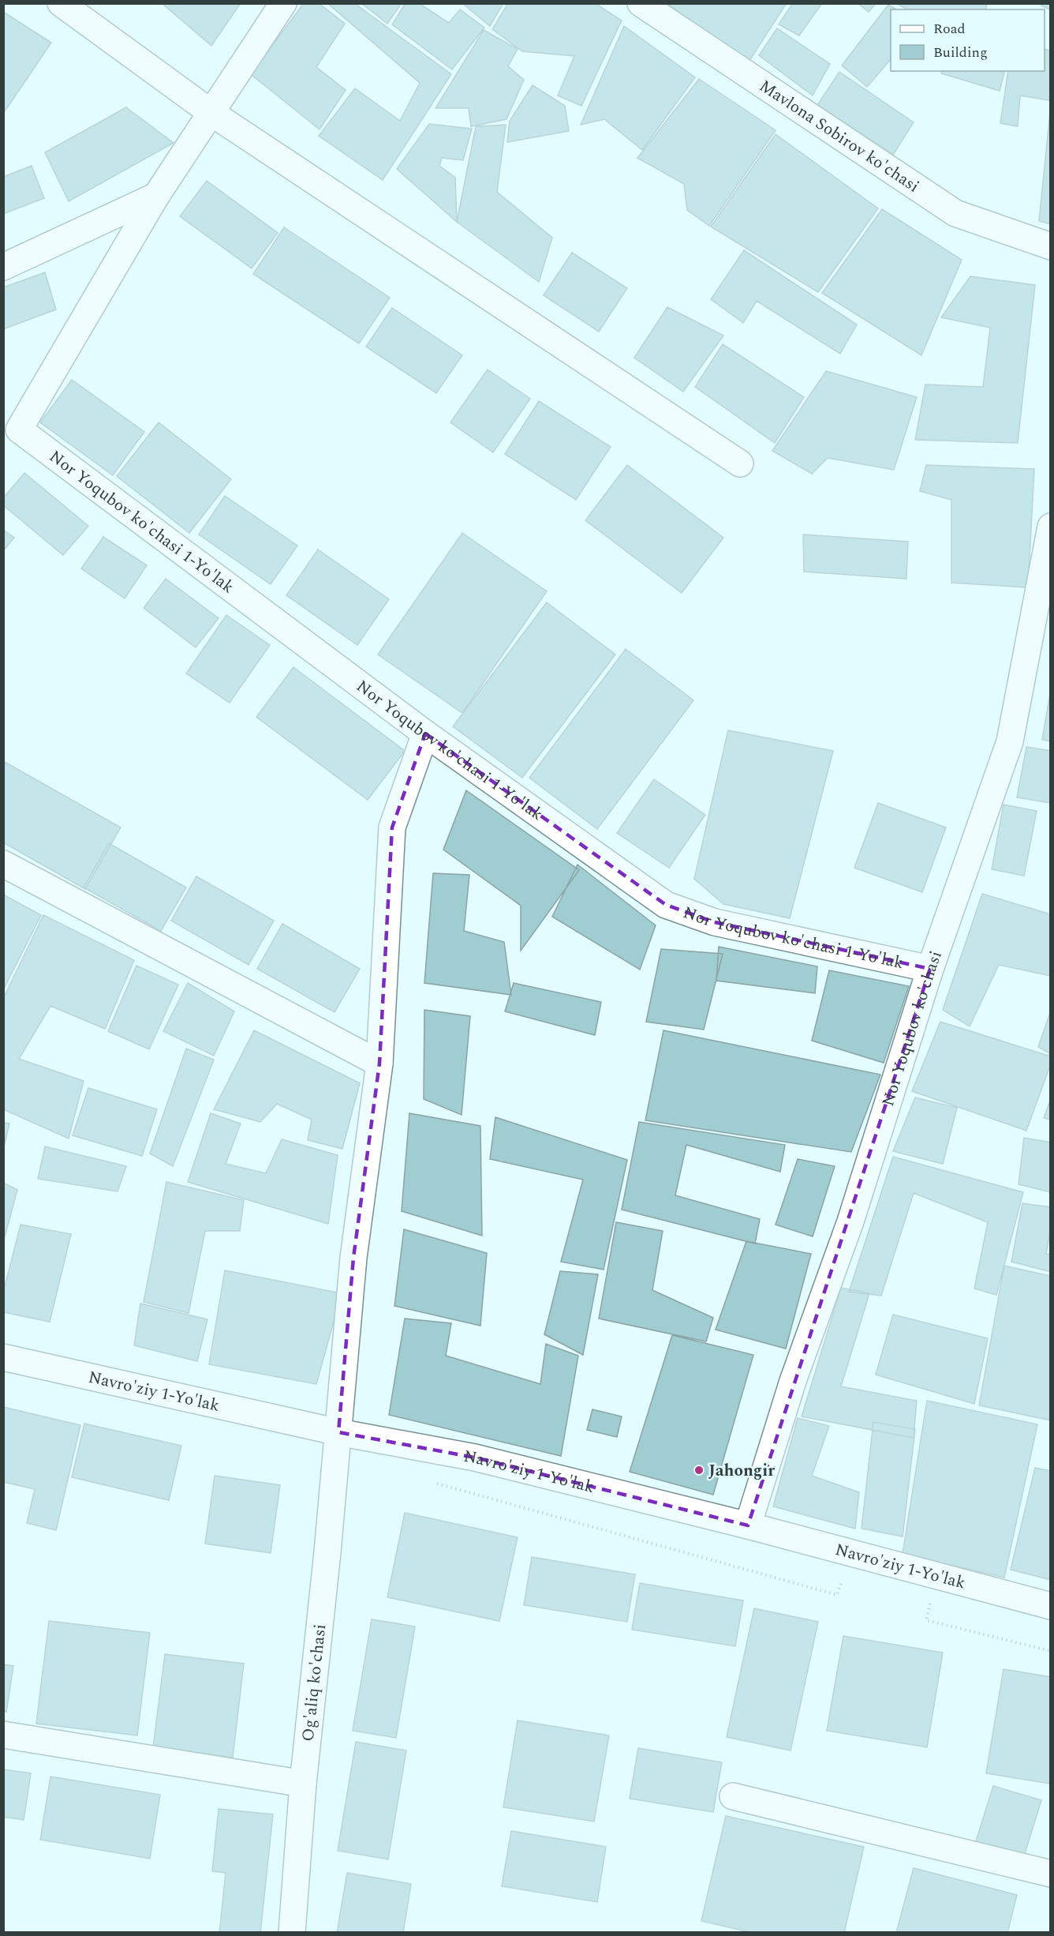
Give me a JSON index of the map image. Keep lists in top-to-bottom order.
{
  "streets": {
    "street": [
      "Mavlona Sobirov ko'chasi",
      "Nor Yoqubov ko'chasi 1-Yo'lak",
      "Nor Yoqubov ko'chasi",
      "Navro'ziy 1-Yo'lak",
      "Og'aliq ko'chasi"
    ]
  },
  "crossings": [
    ["Nor Yoqubov ko'chasi 1-Yo'lak", "Nor Yoqubov ko'chasi"],
    ["Nor Yoqubov ko'chasi 1-Yo'lak", "Og'aliq ko'chasi"],
    ["Nor Yoqubov ko'chasi", "Navro'ziy 1-Yo'lak"],
    ["Navro'ziy 1-Yo'lak", "Og'aliq ko'chasi"]
  ],
  "places": ["Jahongir"],
  "legend": ["Road", "Building"]
}
